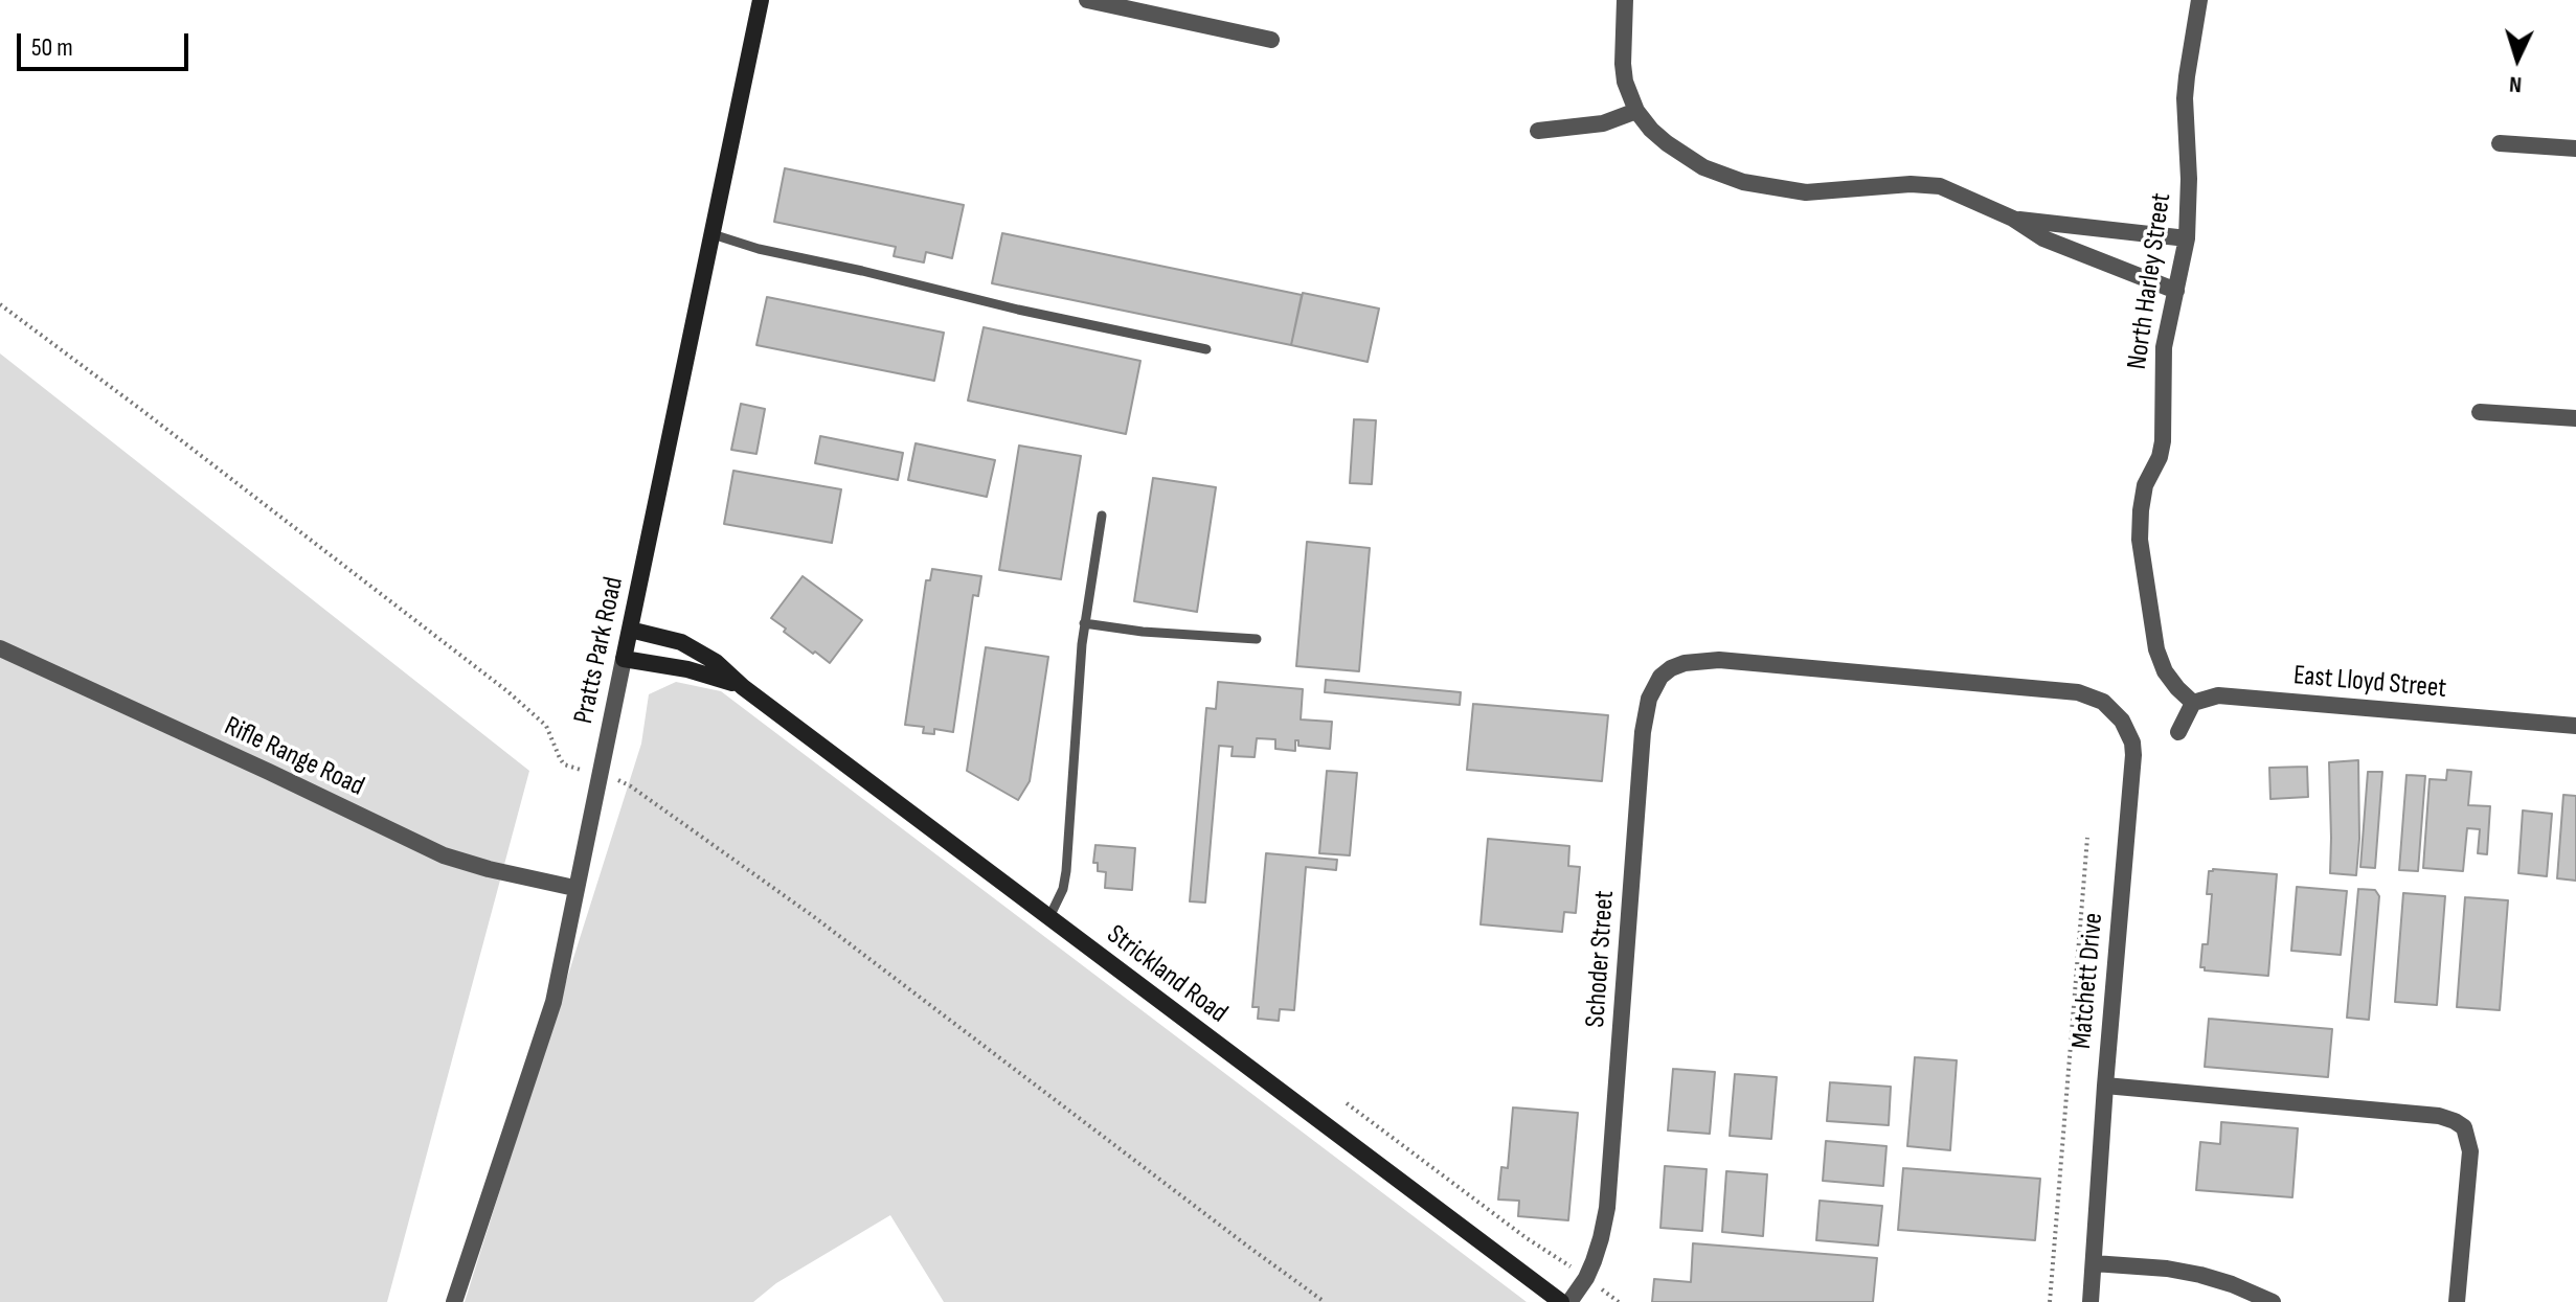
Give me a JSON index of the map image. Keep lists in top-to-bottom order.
{
  "streets": {
    "street": [
      "North Harley Street",
      "Pratts Park Road",
      "East Lloyd Street",
      "Rifle Range Road",
      "Schoder Street",
      "Strickland Road",
      "Matchett Drive"
    ]
  },
  "crossings": [
    ["North Harley Street", "East Lloyd Street"],
    ["Pratts Park Road", "Rifle Range Road"],
    ["Pratts Park Road", "Strickland Road"],
    ["Schoder Street", "Matchett Drive"]
  ],
  "scale_bar": "50 m",
  "north": "bottom"
}
